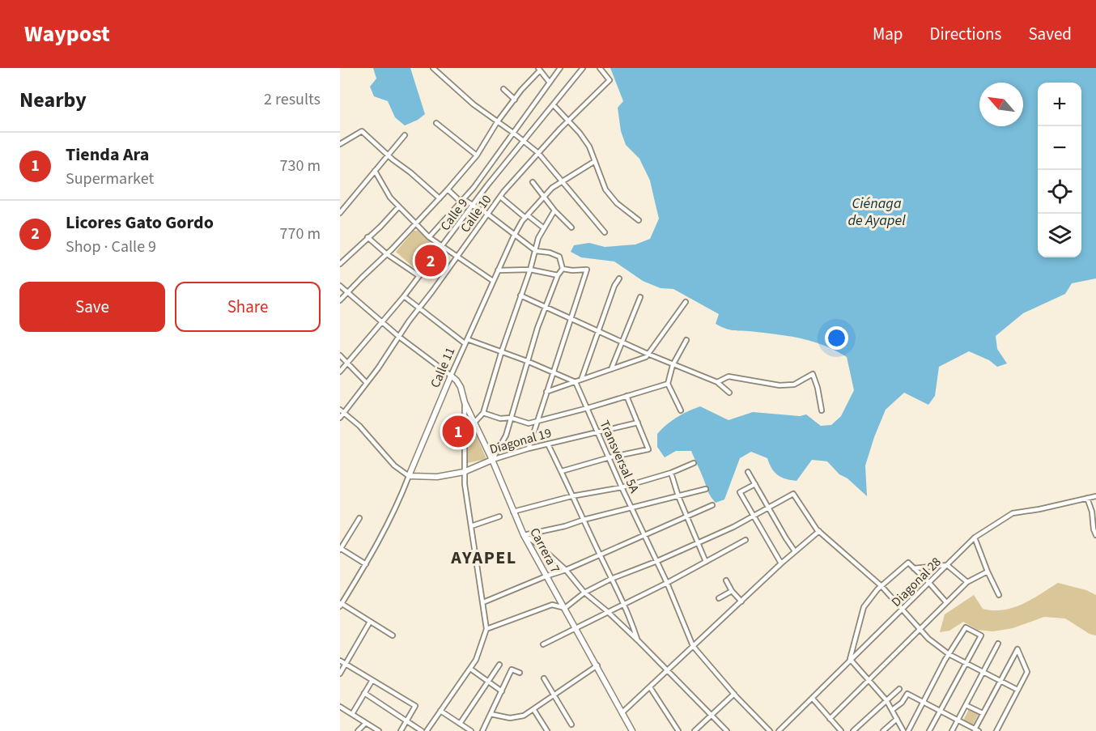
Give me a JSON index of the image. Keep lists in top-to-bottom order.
{
  "streets": {
    "main road": ["Calle 11", "Diagonal 19", "Carrera 7"],
    "street": [
      "Calle 10",
      "Calle 9",
      "Transversal 5A",
      "Diagonal 28"
    ]
  },
  "crossings": [
    ["Calle 11", "Diagonal 19"],
    ["Calle 11", "Carrera 7"],
    ["Diagonal 19", "Transversal 5A"],
    ["Diagonal 19", "Carrera 7"]
  ],
  "districts": ["AYAPEL"],
  "water": ["Ciénaga de Ayapel"],
  "north": "top left",
  "page": {
    "header": "Waypost",
    "nav": ["Map", "Directions", "Saved"],
    "heading": ["Nearby", "2 results"],
    "map_buttons": ["+", "−"],
    "list": [
      {
        "mark": "1",
        "name": "Tienda Ara",
        "note": "Supermarket",
        "value": "730 m"
      },
      {
        "mark": "2",
        "name": "Licores Gato Gordo",
        "note": "Shop · Calle 9",
        "value": "770 m"
      }
    ],
    "pins": ["2", "1"],
    "buttons": ["Save", "Share"]
  }
}
